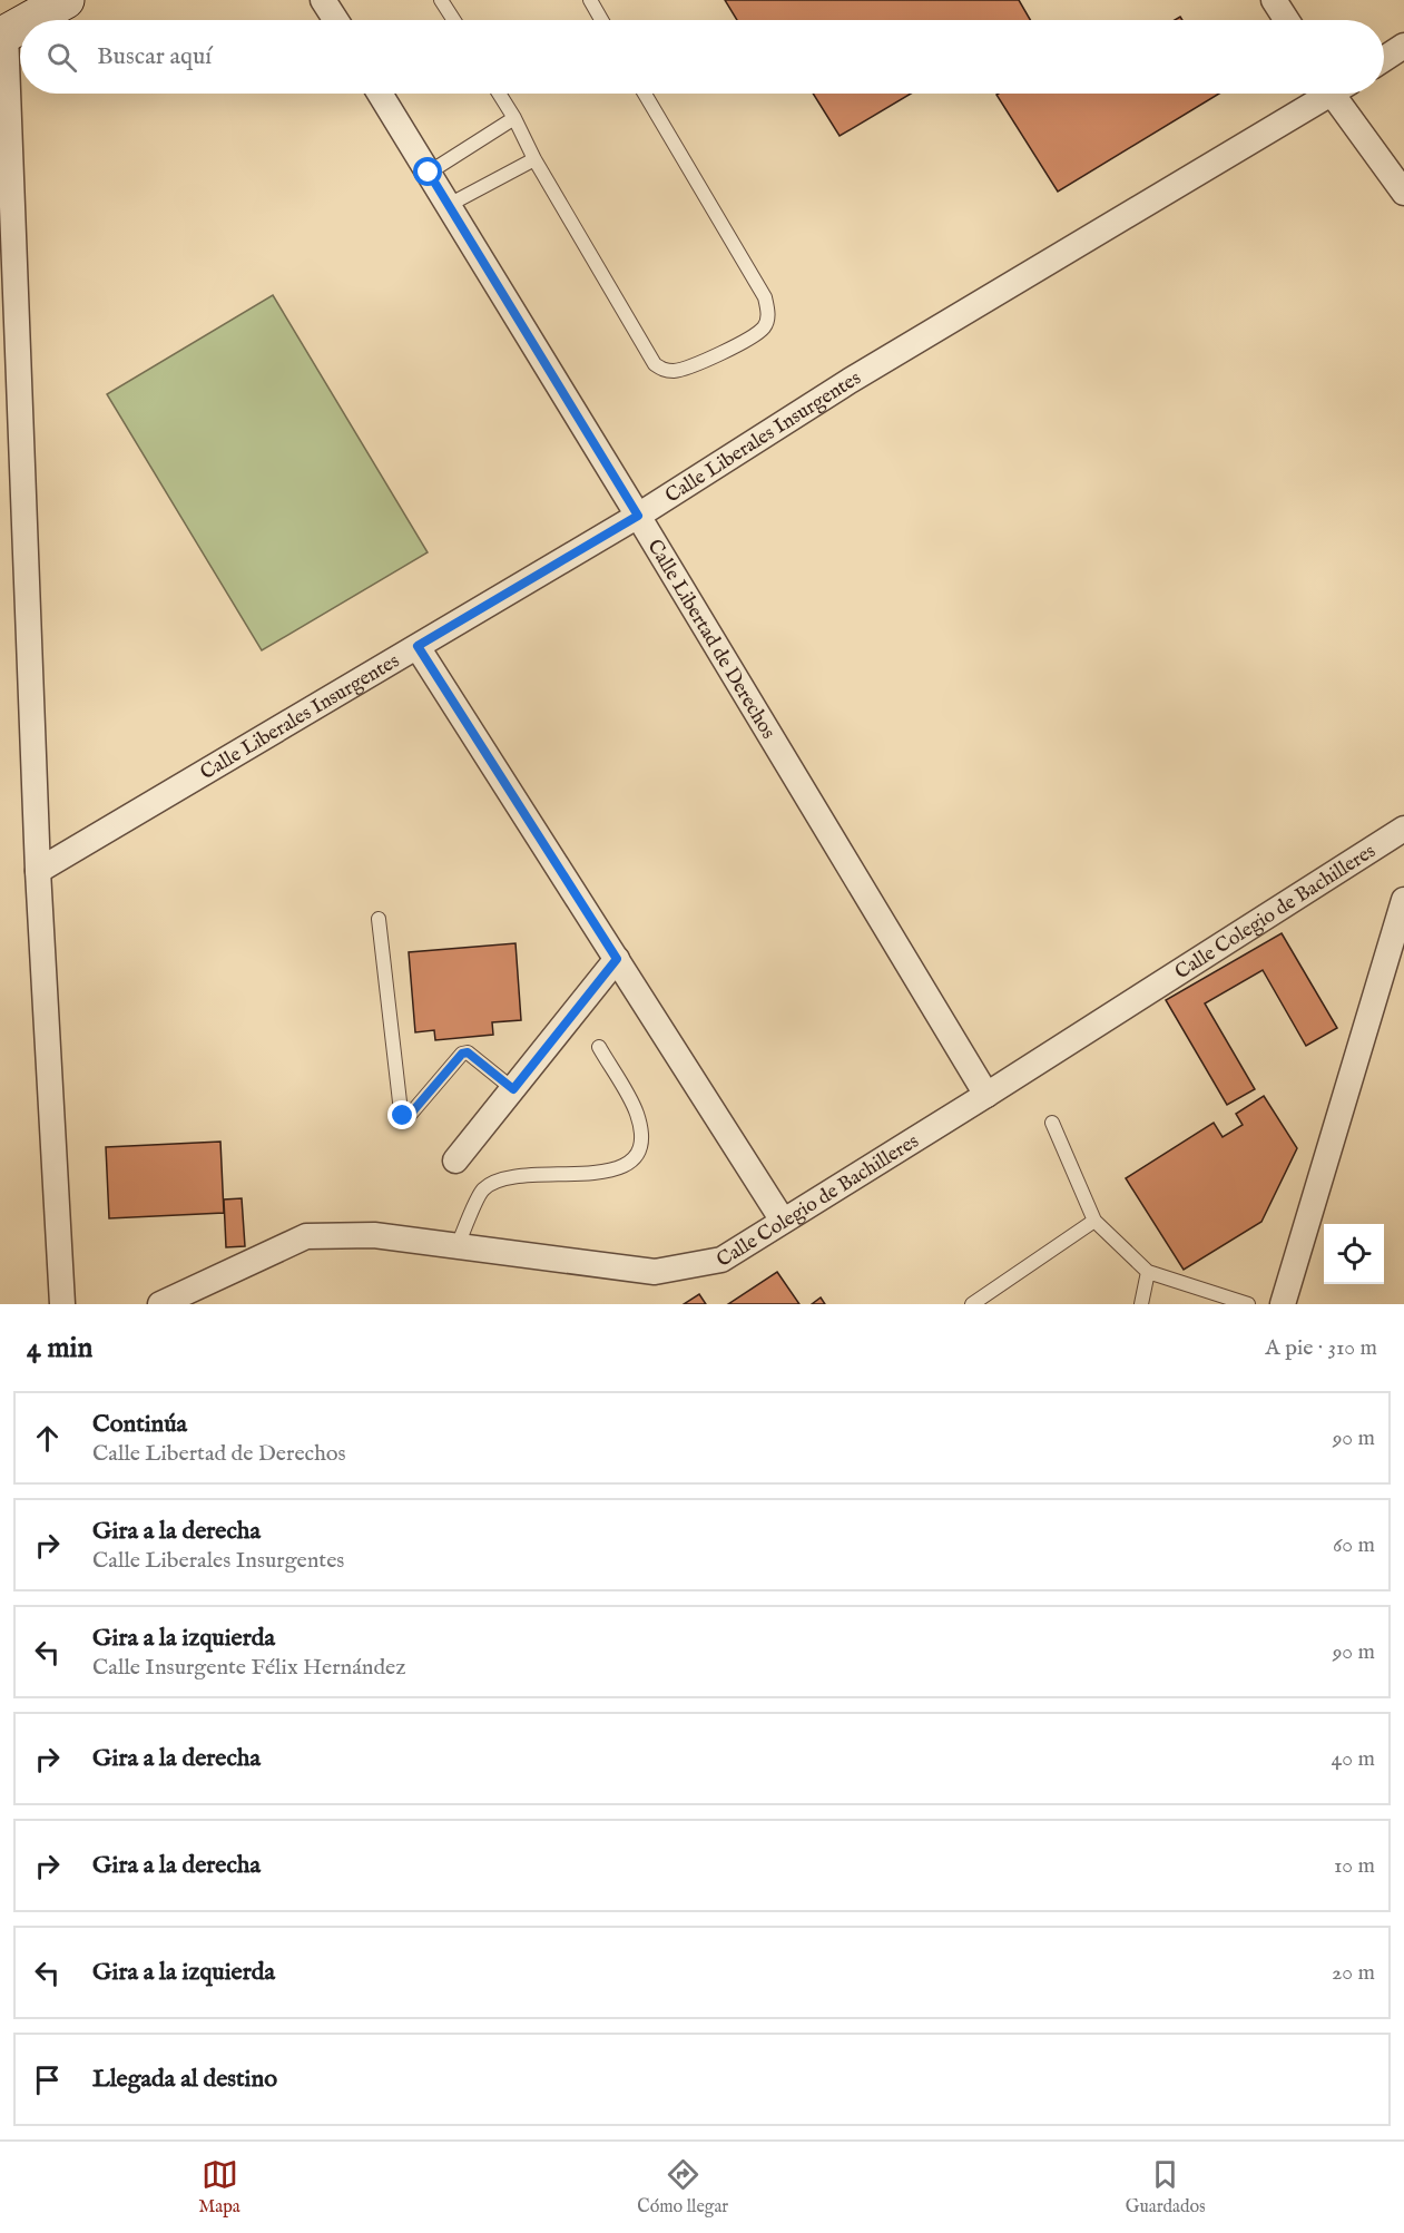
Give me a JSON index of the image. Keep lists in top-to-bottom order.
{
  "streets": {
    "street": ["Calle Liberales Insurgentes", "Calle Libertad de Derechos", "Calle Colegio de Bachilleres"]
  },
  "crossings": [
    ["Calle Liberales Insurgentes", "Calle Libertad de Derechos"],
    ["Calle Libertad de Derechos", "Calle Colegio de Bachilleres"]
  ],
  "page": {
    "search": "Buscar aquí",
    "heading": ["4 min", "A pie · 310 m"],
    "list": [
      ["Continúa", "Calle Libertad de Derechos", "90 m"],
      ["Gira a la derecha", "Calle Liberales Insurgentes", "60 m"],
      ["Gira a la izquierda", "Calle Insurgente Félix Hernández", "90 m"],
      ["Gira a la derecha", "40 m"],
      ["Gira a la derecha", "10 m"],
      ["Gira a la izquierda", "20 m"],
      "Llegada al destino"
    ],
    "nav": ["Mapa", "Cómo llegar", "Guardados"]
  }
}
